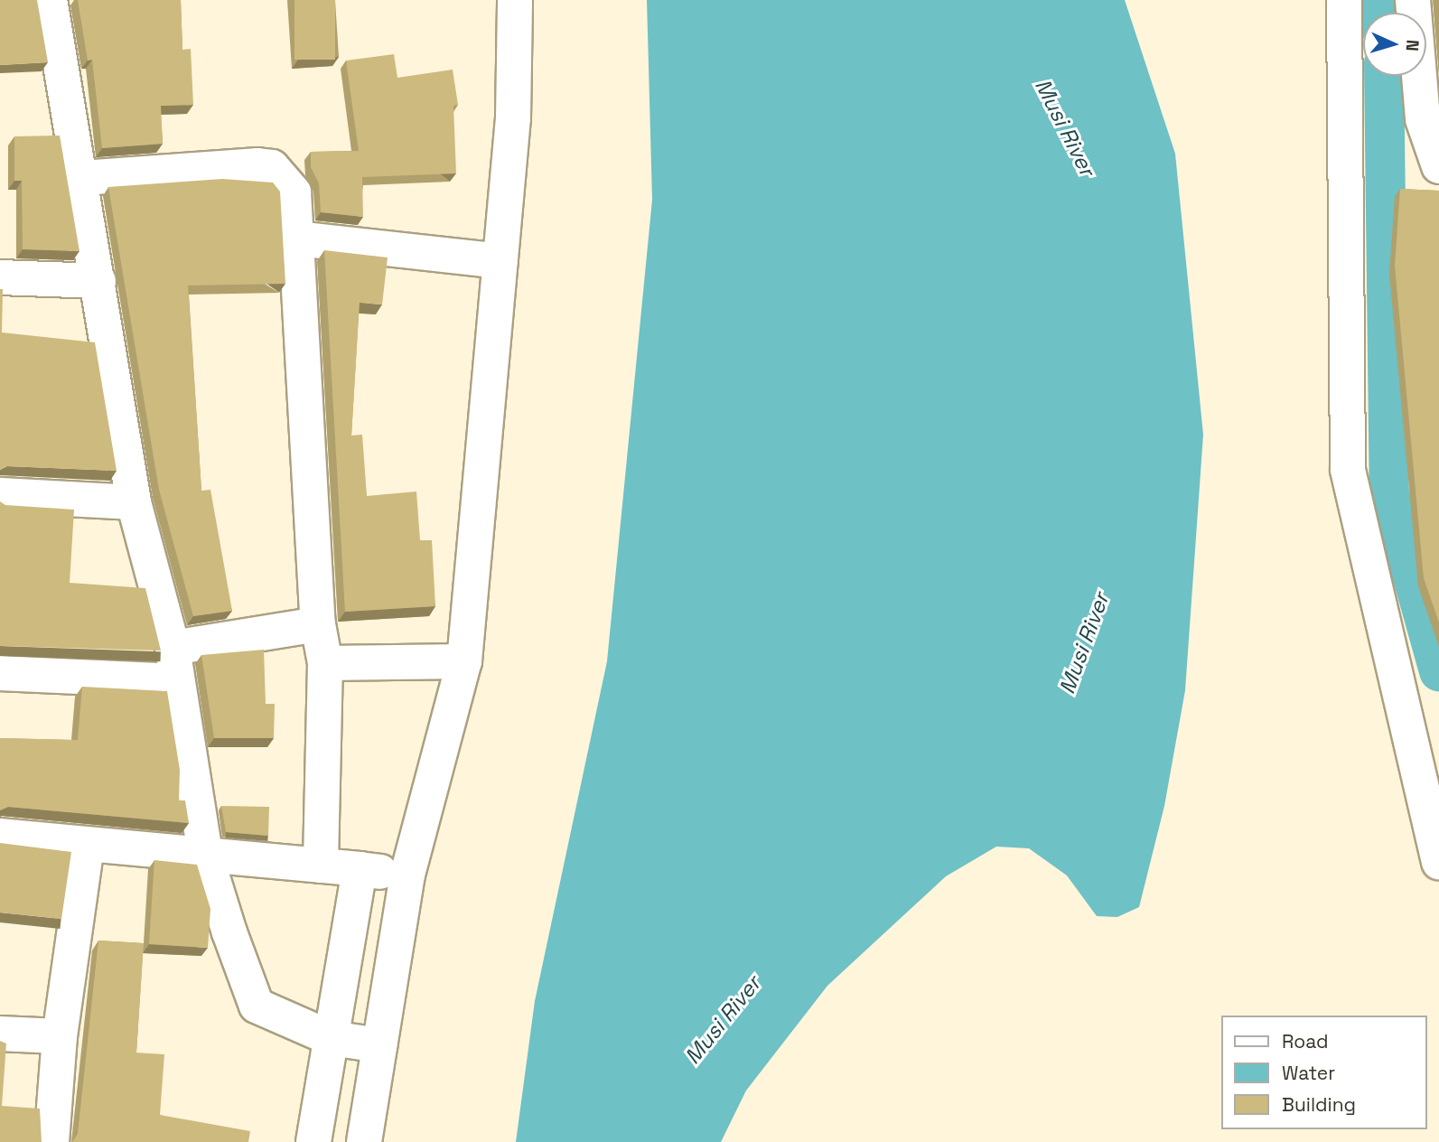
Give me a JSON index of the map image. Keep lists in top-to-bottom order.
{
  "water": ["Musi River"],
  "legend": ["Road", "Water", "Building"],
  "north": "right"
}
